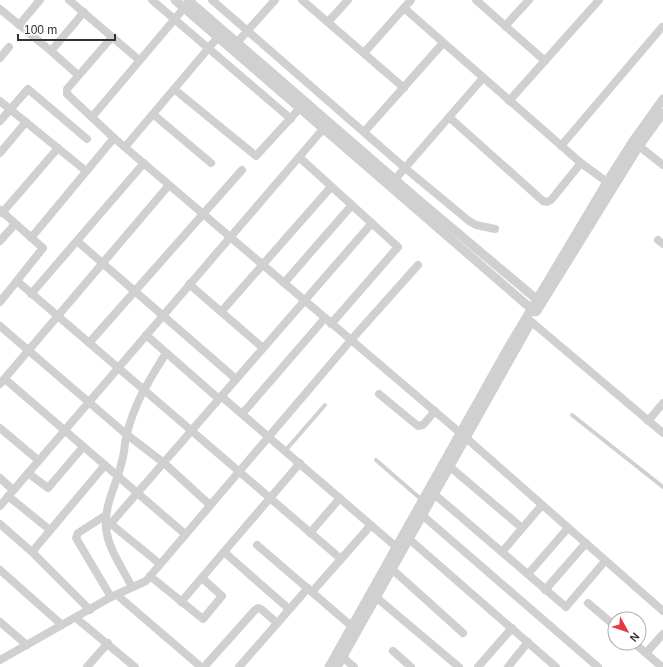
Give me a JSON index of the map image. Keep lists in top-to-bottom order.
{
  "scale_bar": "100 m",
  "north": "bottom right"
}
